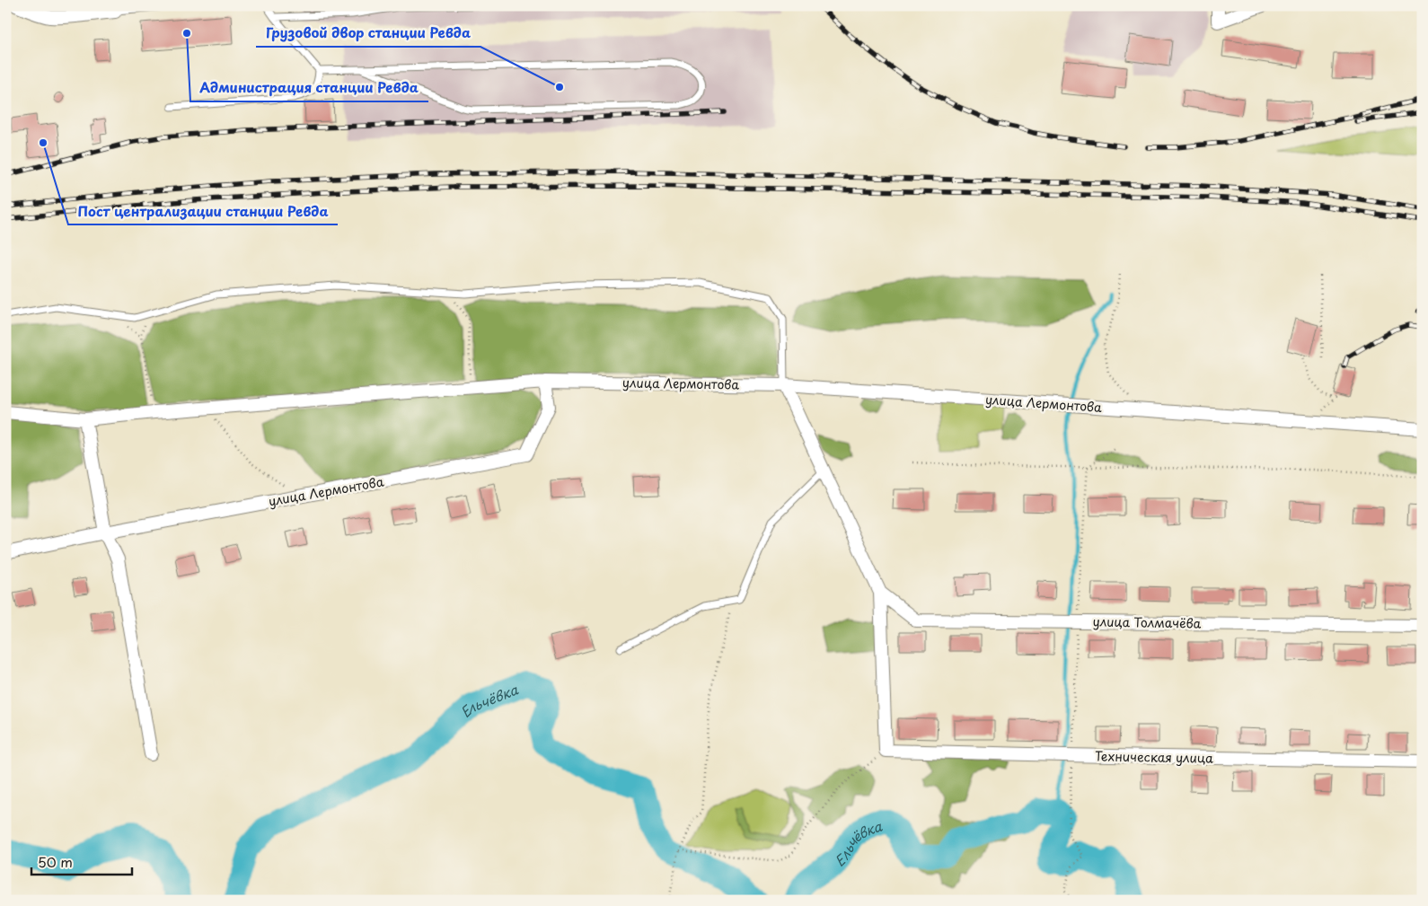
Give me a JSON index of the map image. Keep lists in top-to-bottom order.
{
  "streets": {
    "street": ["улица Лермонтова", "улица Толмачёва", "Техническая улица"]
  },
  "water": ["Ельчёвка"],
  "places": ["Администрация станции Ревда", "Грузовой двор станции Ревда", "Пост централизации станции Ревда"],
  "scale_bar": "50 m"
}
